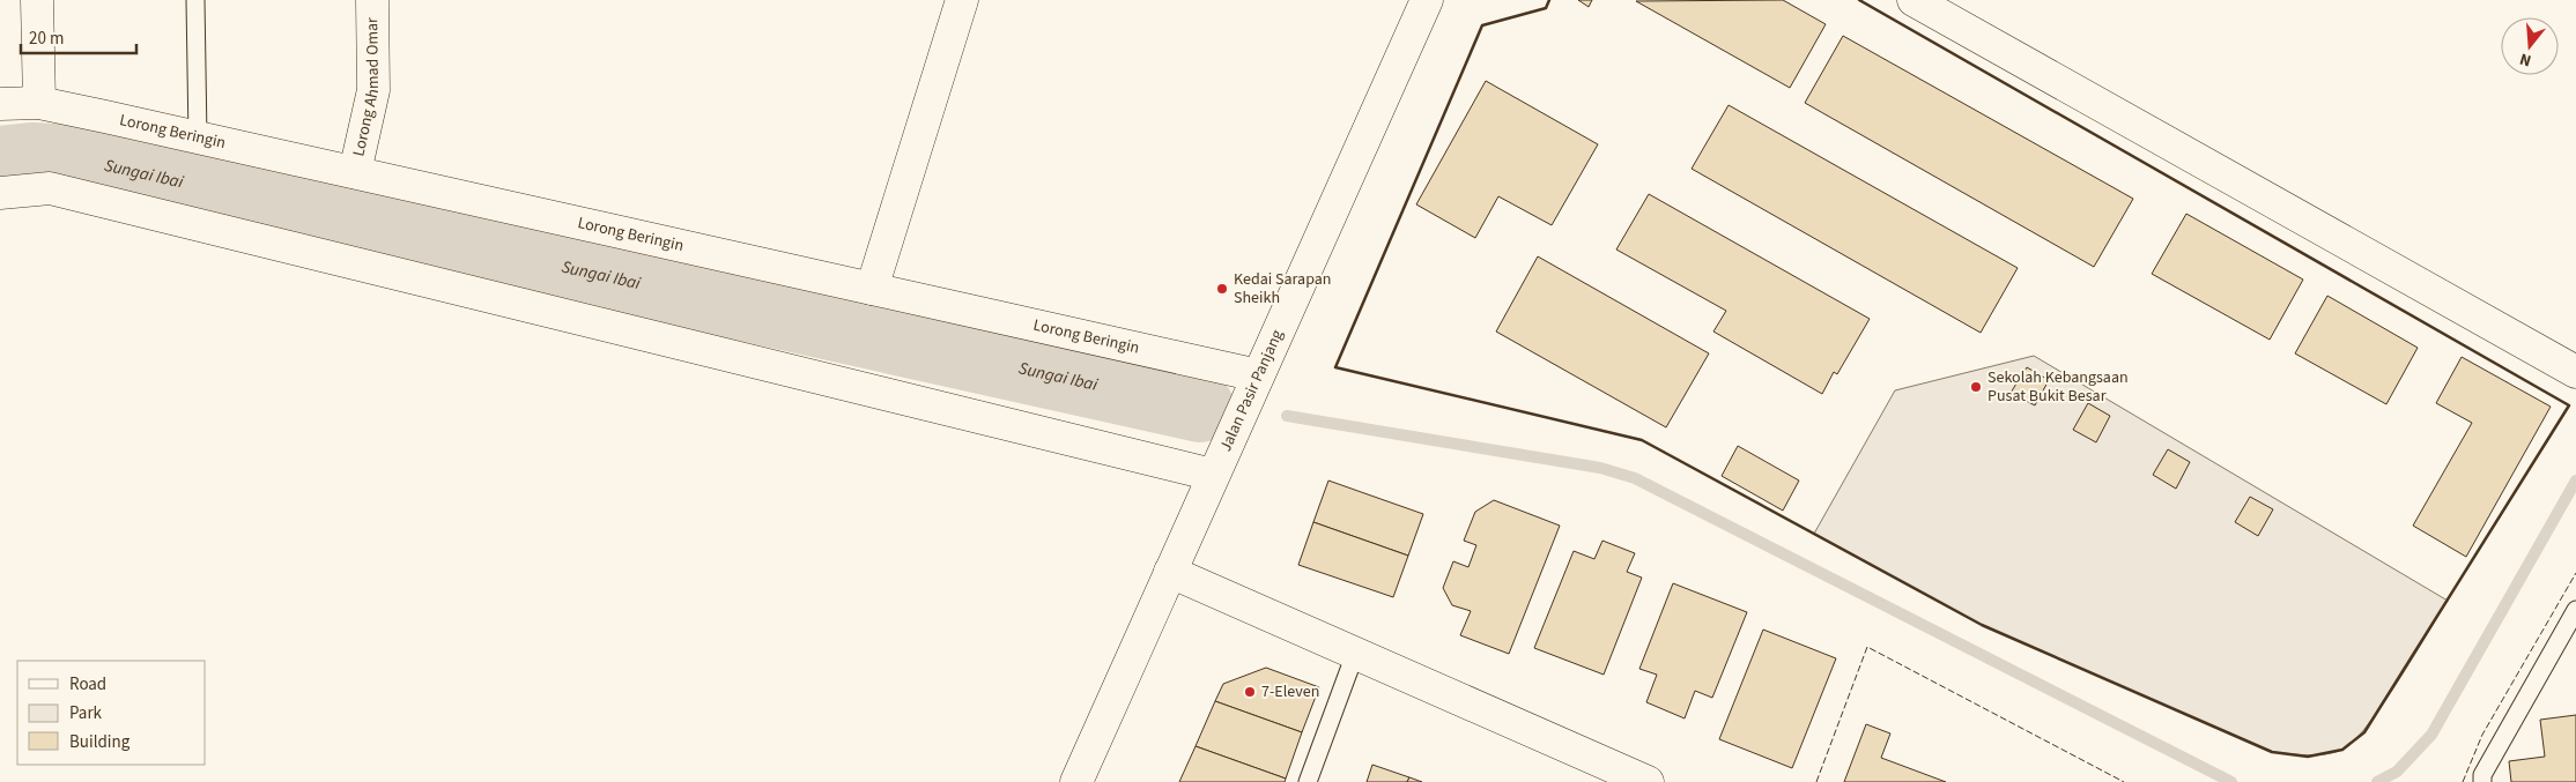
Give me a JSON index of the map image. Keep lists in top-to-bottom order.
{
  "streets": {
    "street": ["Lorong Ahmad Omar", "Lorong Beringin", "Jalan Pasir Panjang"]
  },
  "crossings": [
    ["Lorong Ahmad Omar", "Lorong Beringin"],
    ["Lorong Beringin", "Jalan Pasir Panjang"]
  ],
  "water": ["Sungai Ibai"],
  "places": ["Kedai Sarapan Sheikh", "Sekolah Kebangsaan Pusat Bukit Besar", "7-Eleven"],
  "legend": ["Road", "Park", "Building"],
  "scale_bar": "20 m",
  "north": "bottom"
}
